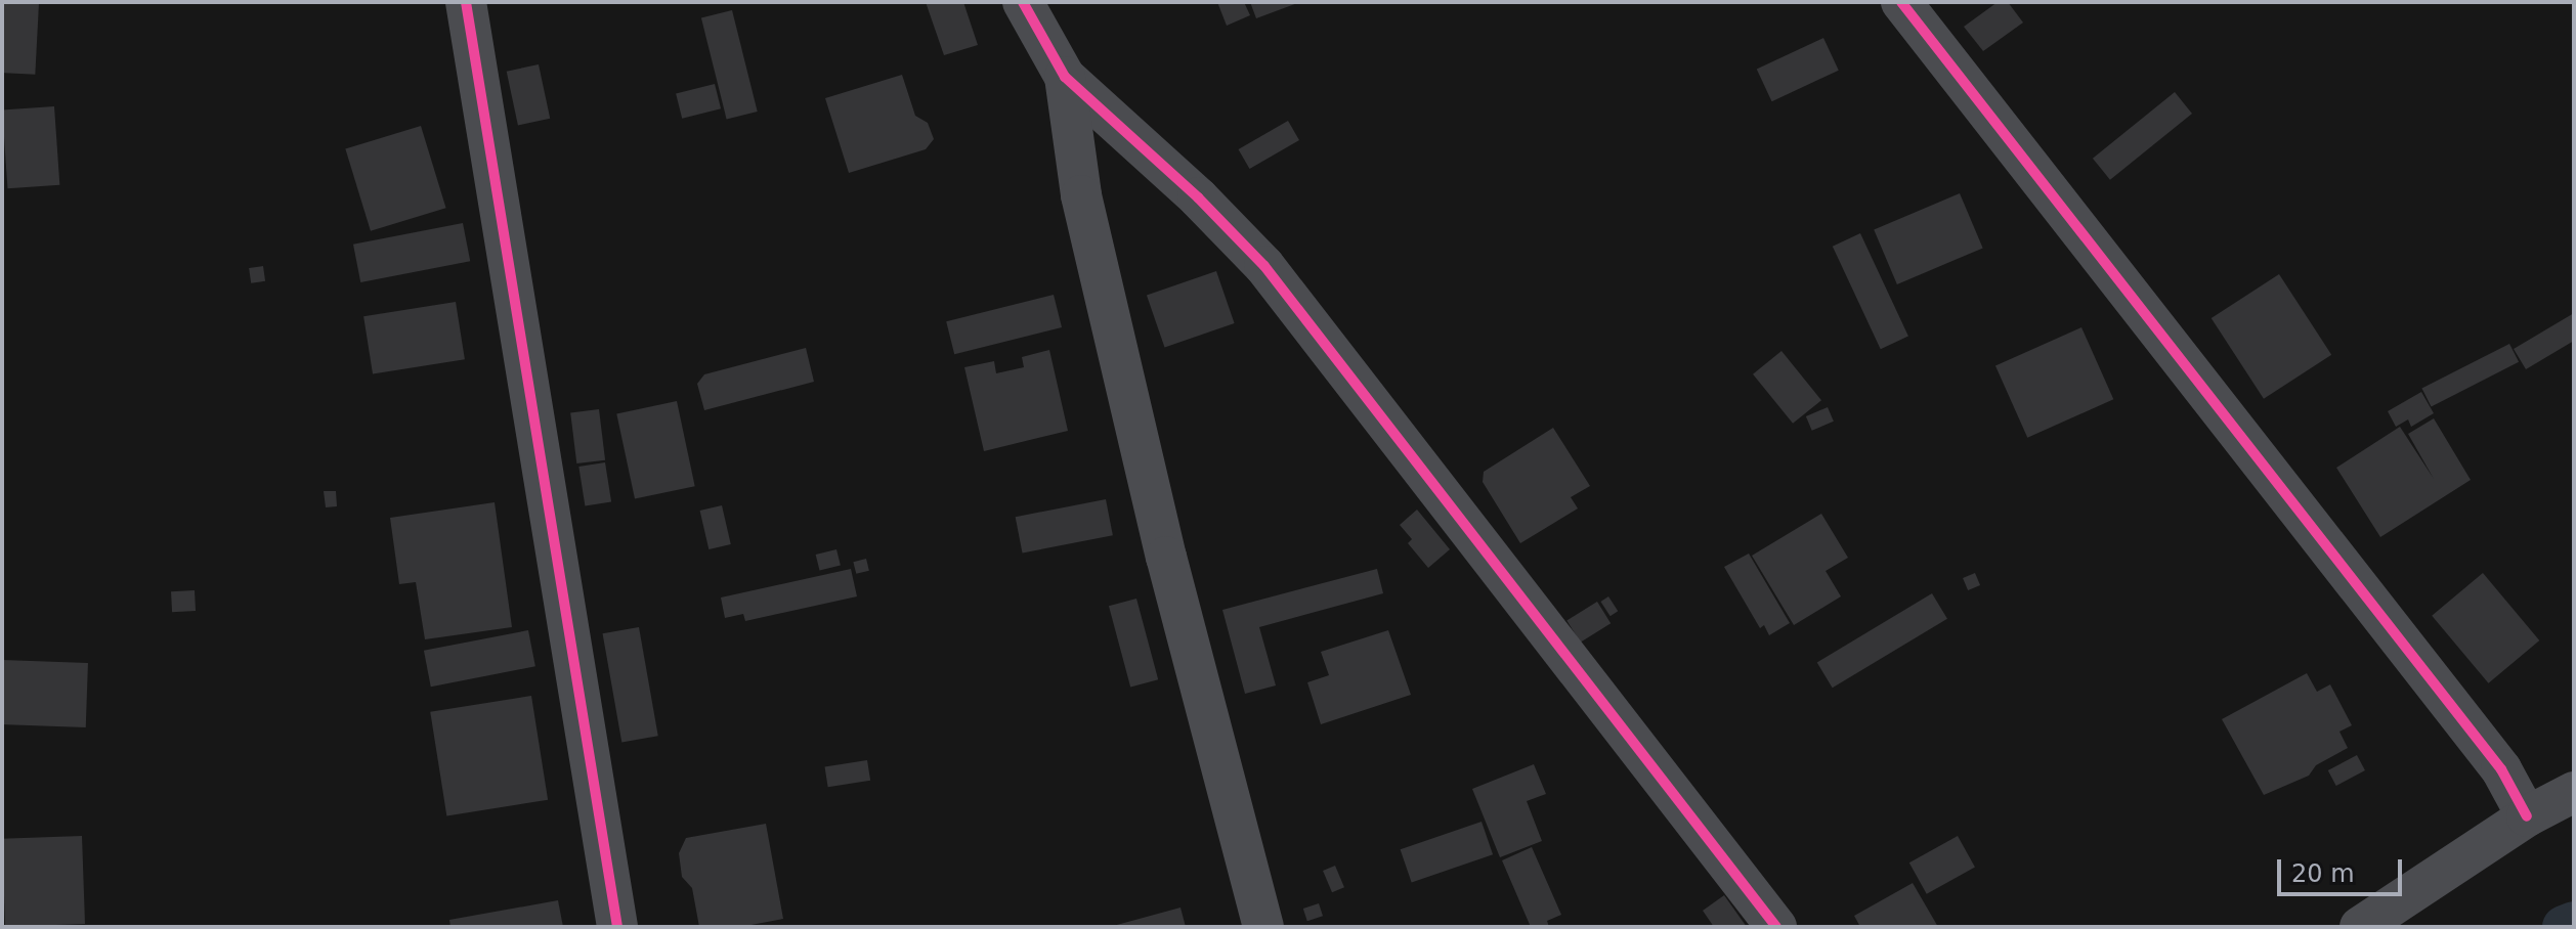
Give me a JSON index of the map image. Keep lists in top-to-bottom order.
{
  "scale_bar": "20 m"
}
